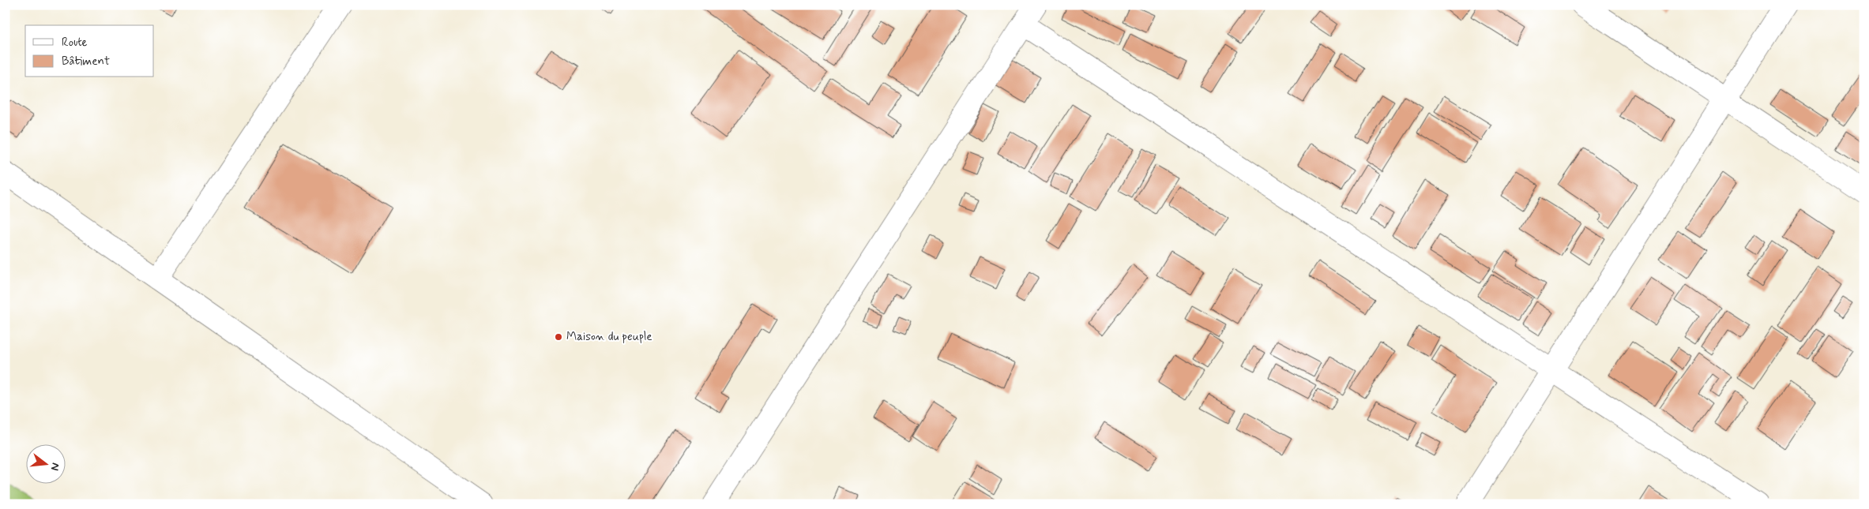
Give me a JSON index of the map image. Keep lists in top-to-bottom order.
{
  "places": ["Maison du peuple"],
  "legend": ["Route", "Bâtiment"],
  "north": "right"
}
